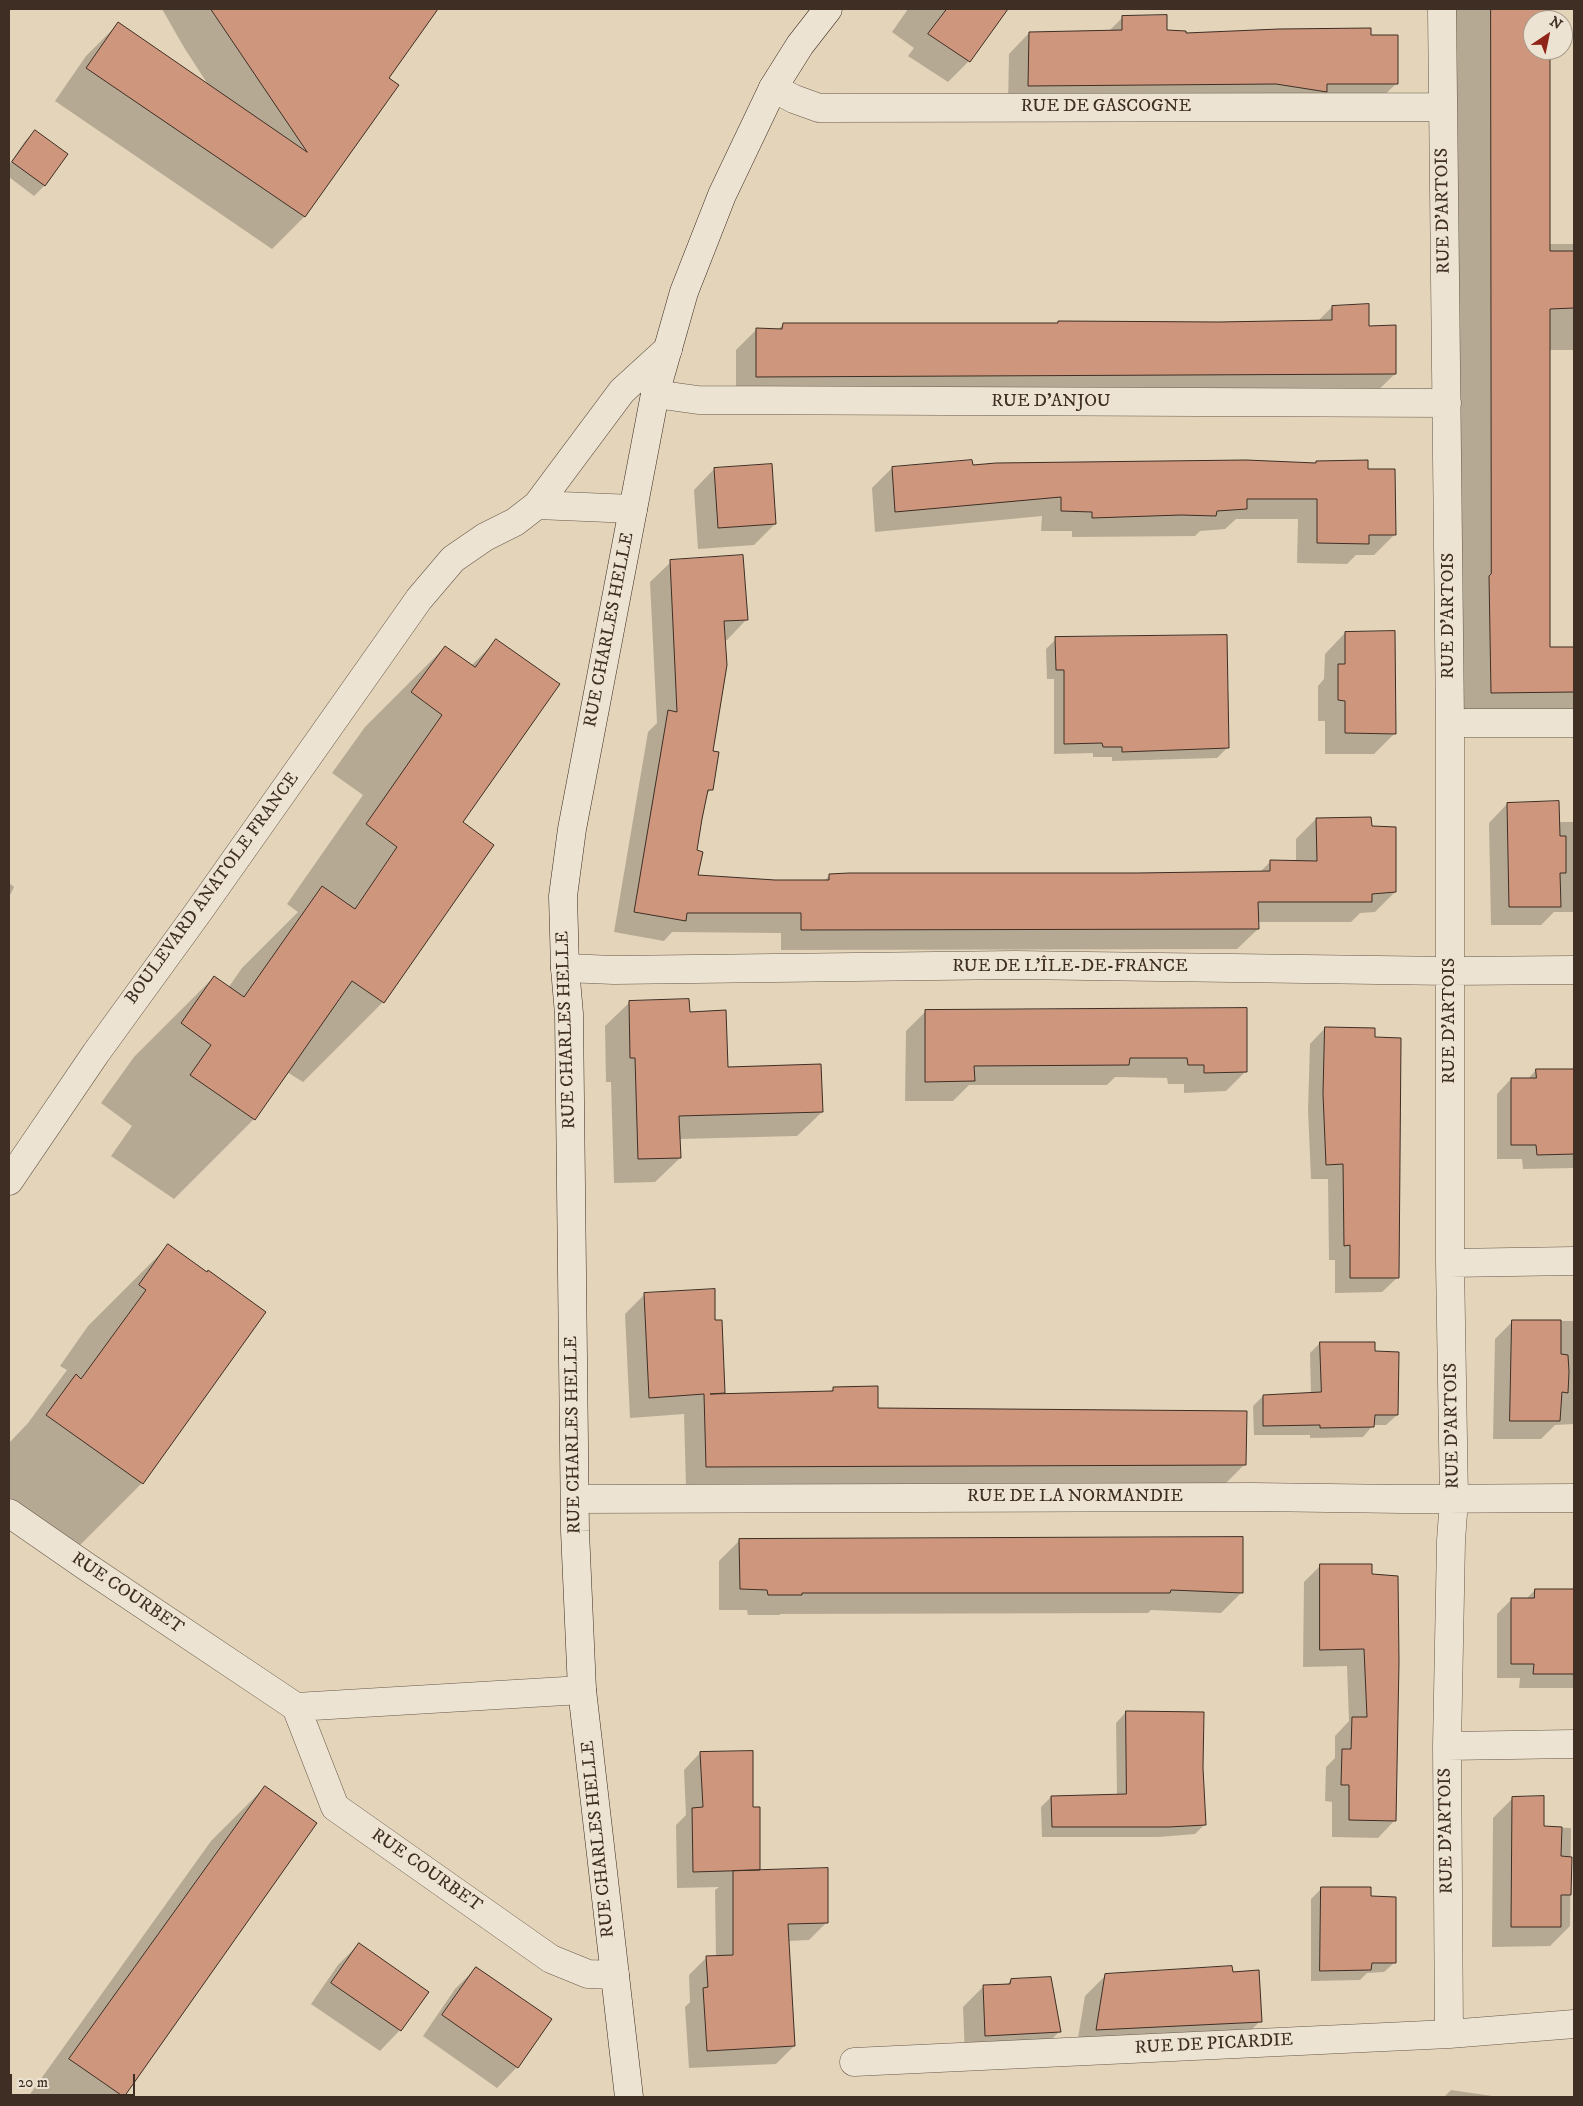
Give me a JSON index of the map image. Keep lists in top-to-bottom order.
{
  "streets": {
    "street": [
      "RUE DE GASCOGNE",
      "RUE D'ARTOIS",
      "RUE D'ANJOU",
      "RUE CHARLES HELLE",
      "BOULEVARD ANATOLE FRANCE",
      "RUE DE L'ÎLE-DE-FRANCE",
      "RUE DE LA NORMANDIE",
      "RUE COURBET",
      "RUE DE PICARDIE"
    ]
  },
  "crossings": [
    ["RUE DE GASCOGNE", "RUE D'ARTOIS"],
    ["RUE DE GASCOGNE", "RUE CHARLES HELLE"],
    ["RUE D'ARTOIS", "RUE D'ANJOU"],
    ["RUE D'ARTOIS", "RUE DE L'ÎLE-DE-FRANCE"],
    ["RUE D'ARTOIS", "RUE DE LA NORMANDIE"],
    ["RUE D'ARTOIS", "RUE DE PICARDIE"],
    ["RUE D'ANJOU", "RUE CHARLES HELLE"],
    ["RUE CHARLES HELLE", "BOULEVARD ANATOLE FRANCE"],
    ["RUE CHARLES HELLE", "RUE DE L'ÎLE-DE-FRANCE"],
    ["RUE CHARLES HELLE", "RUE DE LA NORMANDIE"],
    ["RUE CHARLES HELLE", "RUE COURBET"]
  ],
  "scale_bar": "20 m",
  "north": "top right"
}
